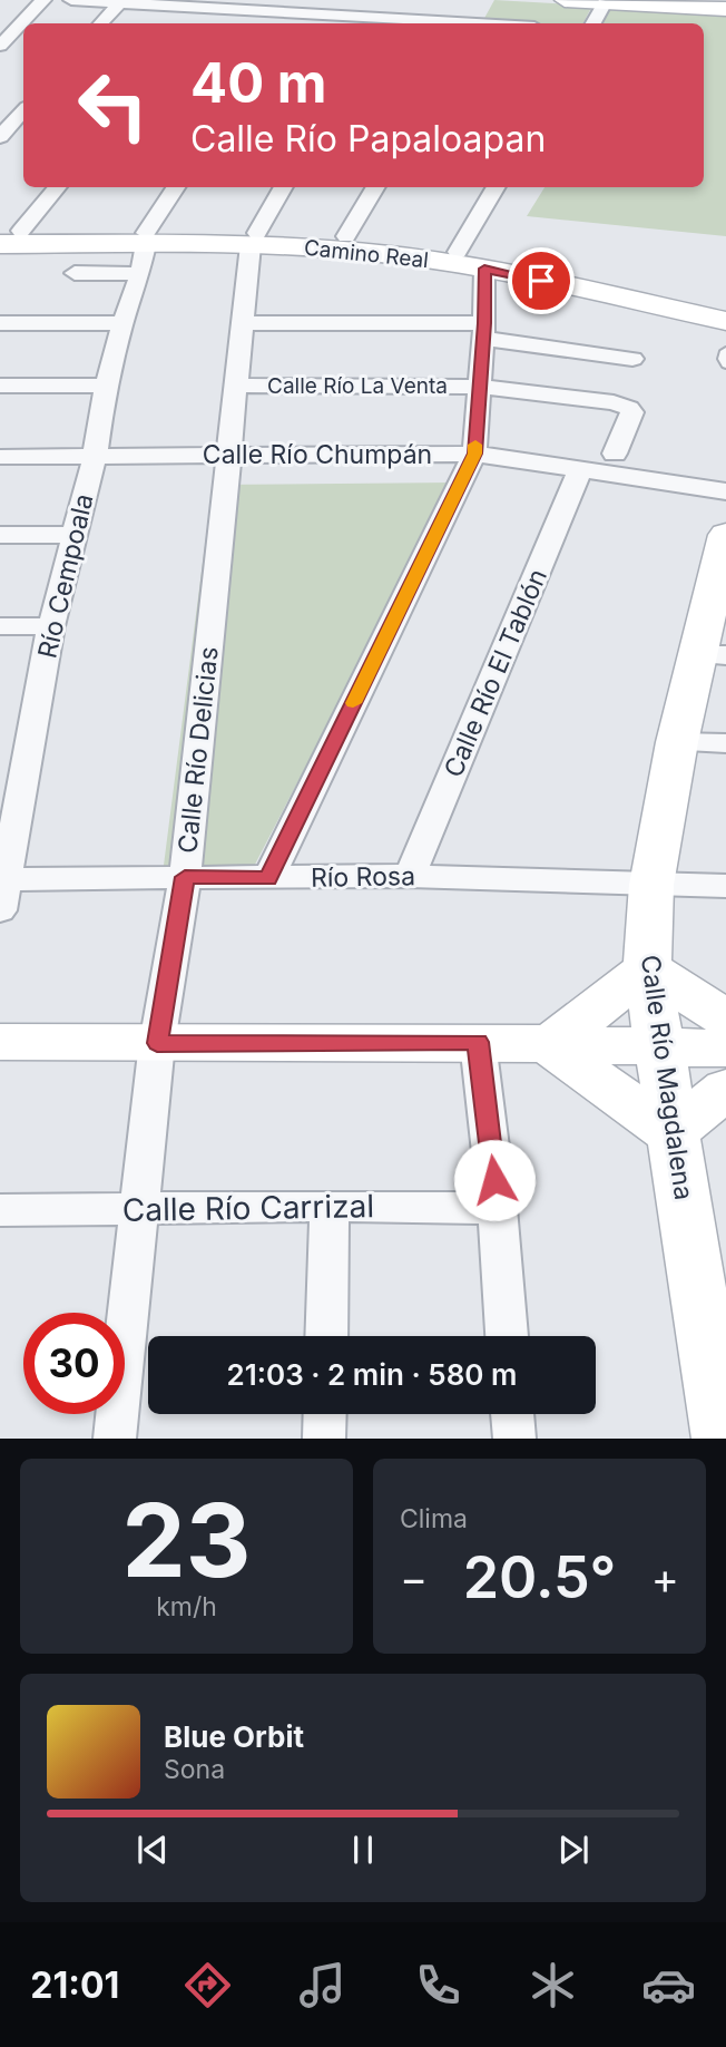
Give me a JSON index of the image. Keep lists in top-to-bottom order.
{
  "streets": {
    "street": [
      "Camino Real",
      "Calle Río La Venta",
      "Calle Río Chumpán",
      "Río Cempoala",
      "Calle Río El Tablón",
      "Calle Río Delicias",
      "Río Rosa",
      "Calle Río Magdalena",
      "Calle Río Carrizal"
    ]
  },
  "crossings": [
    ["Camino Real", "Río Cempoala"],
    ["Camino Real", "Calle Río Delicias"],
    ["Calle Río La Venta", "Calle Río Delicias"],
    ["Calle Río Chumpán", "Río Cempoala"],
    ["Calle Río Chumpán", "Calle Río El Tablón"],
    ["Calle Río Chumpán", "Calle Río Delicias"],
    ["Río Cempoala", "Río Rosa"],
    ["Calle Río El Tablón", "Río Rosa"],
    ["Calle Río Delicias", "Río Rosa"],
    ["Calle Río Delicias", "Calle Río Carrizal"],
    ["Río Rosa", "Calle Río Magdalena"]
  ],
  "page": {
    "turn": ["40 m", "Calle Río Papaloapan"],
    "limit": "30",
    "trip": "21:03 · 2 min · 580 m",
    "tile": [
      ["23", "km/h"],
      "Clima"
    ],
    "heat": ["−", "20.5°", "+"],
    "song": ["Blue Orbit", "Sona"],
    "tabs": "21:01"
  }
}
